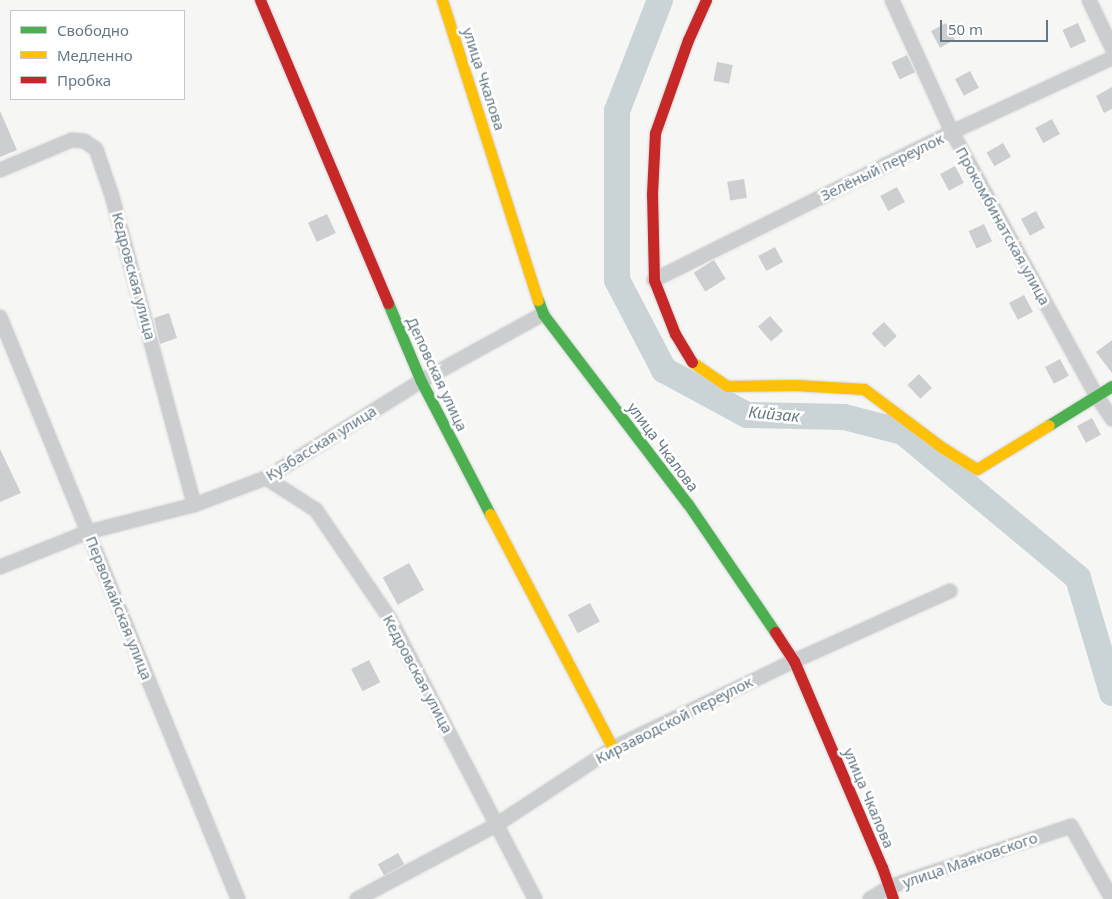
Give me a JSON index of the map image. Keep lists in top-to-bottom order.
{
  "streets": {
    "street": [
      "улица Чкалова",
      "Зелёный переулок",
      "Прокомбинатская улица",
      "Кедровская улица",
      "Деповская улица",
      "Кузбасская улица",
      "Первомайская улица",
      "Кирзаводской переулок",
      "улица Маяковского"
    ]
  },
  "crossings": [
    ["улица Чкалова", "Кузбасская улица"],
    ["улица Чкалова", "Кирзаводской переулок"],
    ["улица Чкалова", "улица Маяковского"],
    ["Зелёный переулок", "Прокомбинатская улица"],
    ["Кедровская улица", "Кузбасская улица"],
    ["Кедровская улица", "Кирзаводской переулок"],
    ["Деповская улица", "Кузбасская улица"],
    ["Деповская улица", "Кирзаводской переулок"],
    ["Кузбасская улица", "Первомайская улица"]
  ],
  "water": ["Кийзак"],
  "legend": ["Свободно", "Медленно", "Пробка"],
  "scale_bar": "50 m"
}
